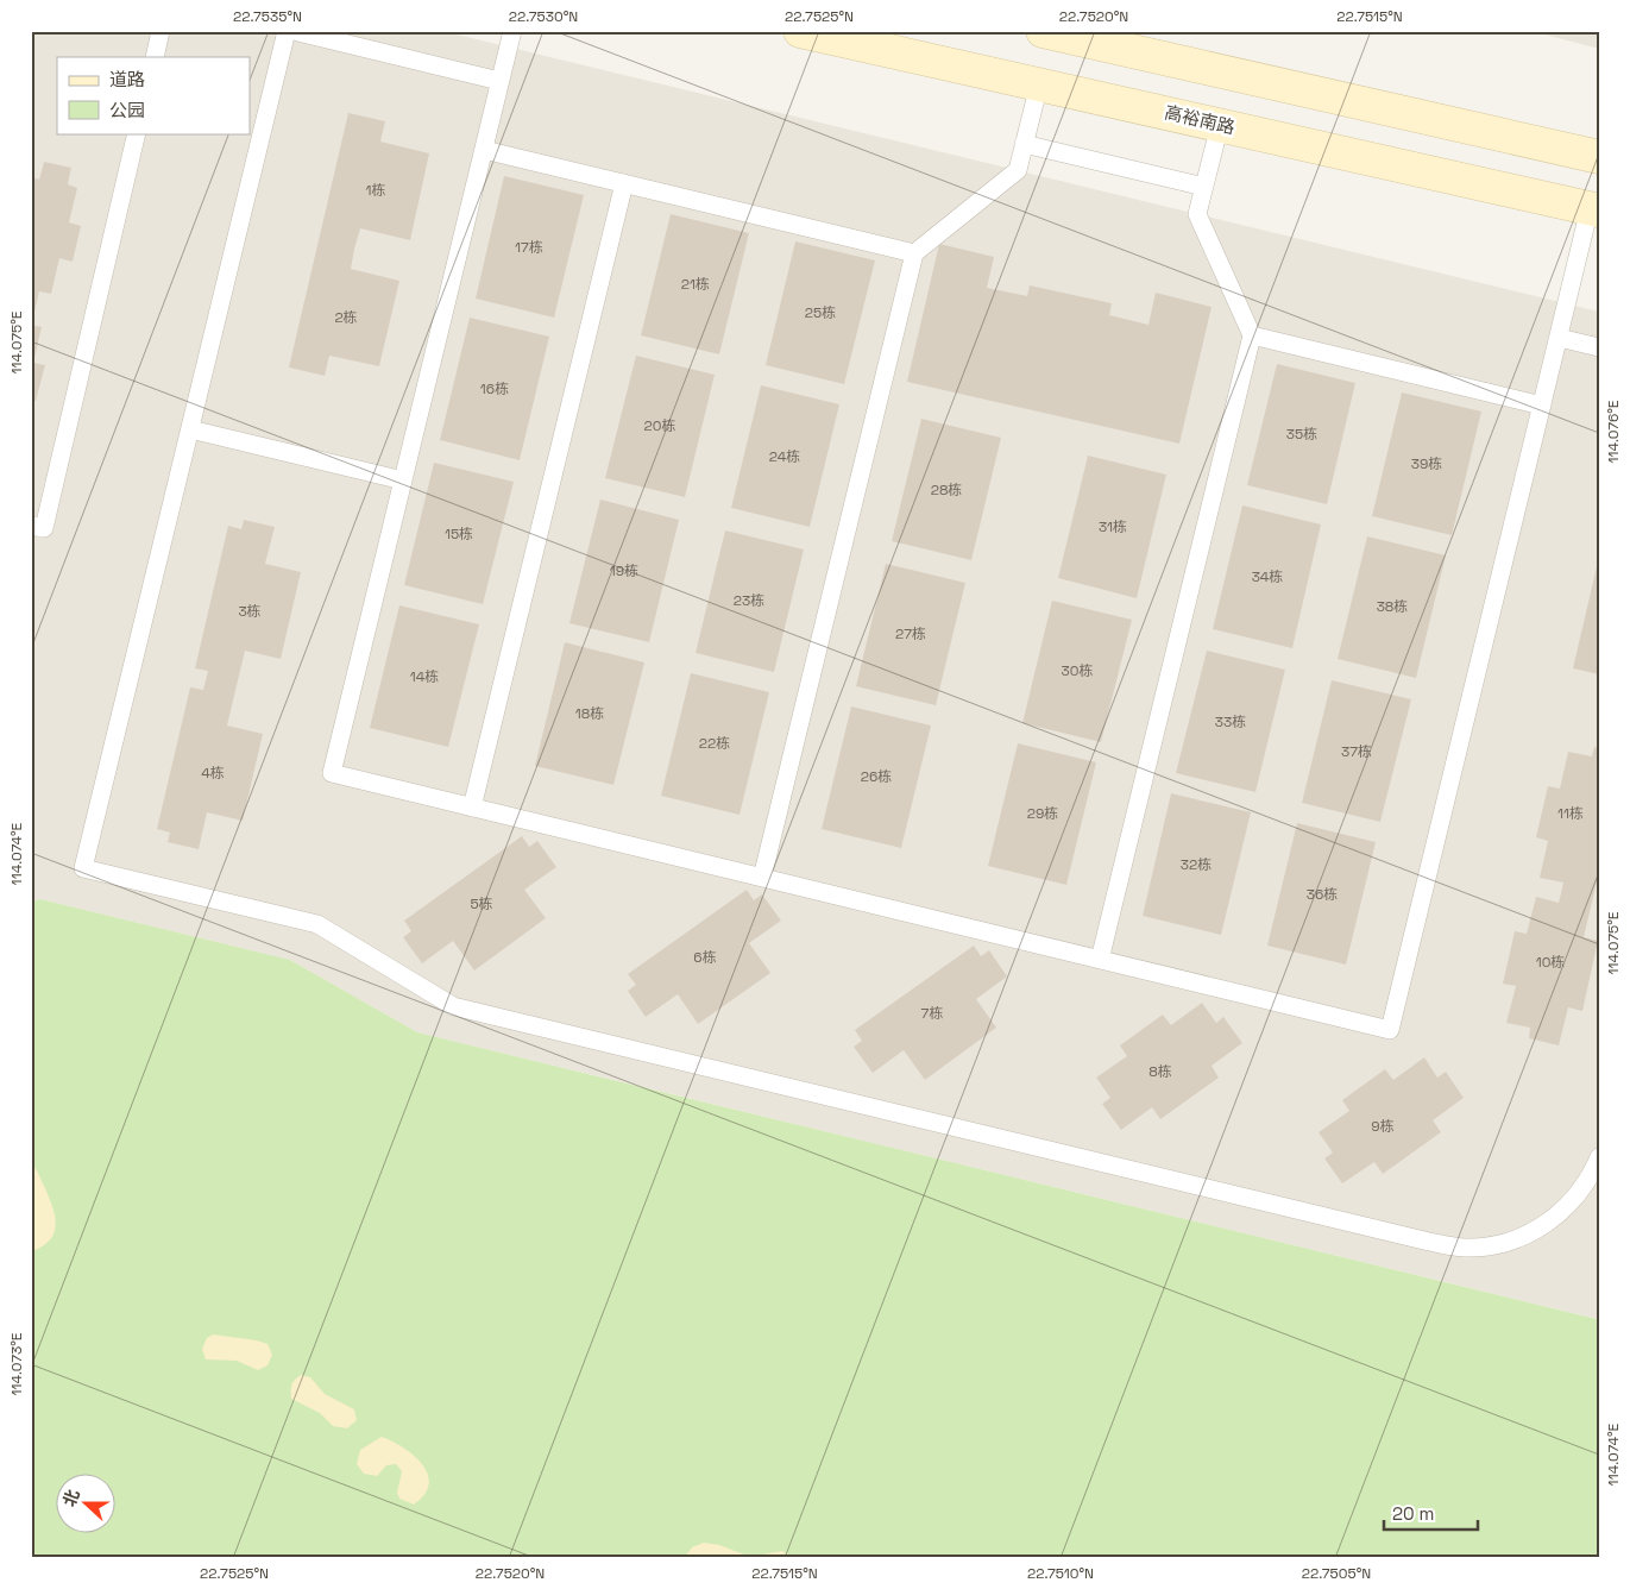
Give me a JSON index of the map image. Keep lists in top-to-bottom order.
{
  "streets": {
    "street": ["高裕南路"]
  },
  "house_numbers": [
    "1栋",
    "17栋",
    "21栋",
    "25栋",
    "2栋",
    "16栋",
    "20栋",
    "35栋",
    "24栋",
    "39栋",
    "28栋",
    "31栋",
    "15栋",
    "19栋",
    "34栋",
    "23栋",
    "38栋",
    "3栋",
    "27栋",
    "30栋",
    "14栋",
    "18栋",
    "33栋",
    "22栋",
    "37栋",
    "4栋",
    "26栋",
    "29栋",
    "11栋",
    "32栋",
    "36栋",
    "5栋",
    "6栋",
    "10栋",
    "7栋",
    "8栋",
    "9栋"
  ],
  "legend": ["道路", "公园"],
  "scale_bar": "20 m",
  "north": "left",
  "coordinates": [
    "22.7535°N",
    "22.7530°N",
    "22.7525°N",
    "22.7520°N",
    "22.7515°N",
    "114.075°E",
    "114.076°E",
    "114.074°E",
    "114.073°E",
    "22.7510°N",
    "22.7505°N"
  ]
}
